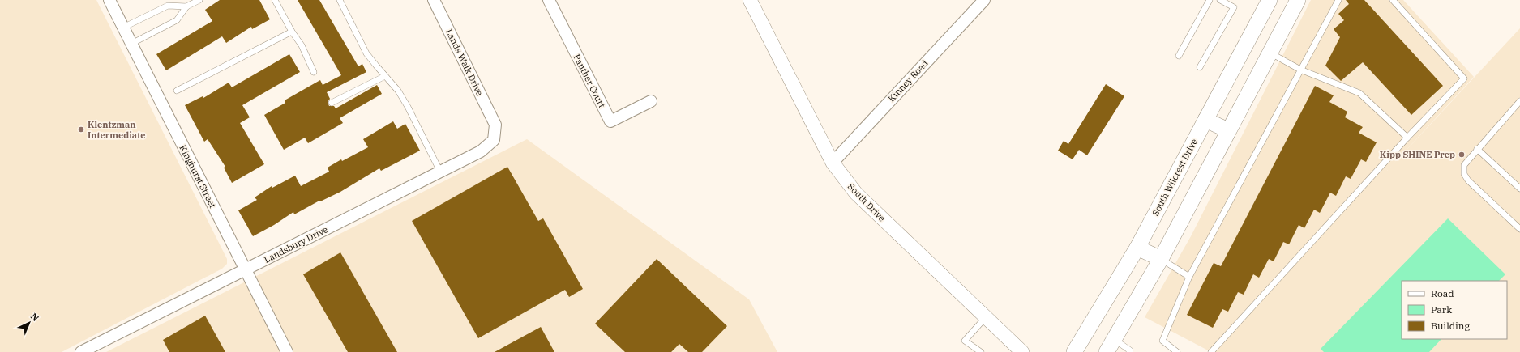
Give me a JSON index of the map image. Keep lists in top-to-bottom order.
{
  "streets": {
    "main road": ["South Wilcrest Drive"],
    "street": [
      "Lands Walk Drive",
      "Panther Court",
      "Kinney Road",
      "Kinghurst Street",
      "South Drive",
      "Landsbury Drive"
    ]
  },
  "crossings": [
    ["Lands Walk Drive", "Landsbury Drive"],
    ["Kinney Road", "South Drive"],
    ["Kinghurst Street", "Landsbury Drive"]
  ],
  "places": ["Klentzman Intermediate", "Kipp SHINE Prep"],
  "legend": ["Road", "Park", "Building"],
  "north": "top right"
}
